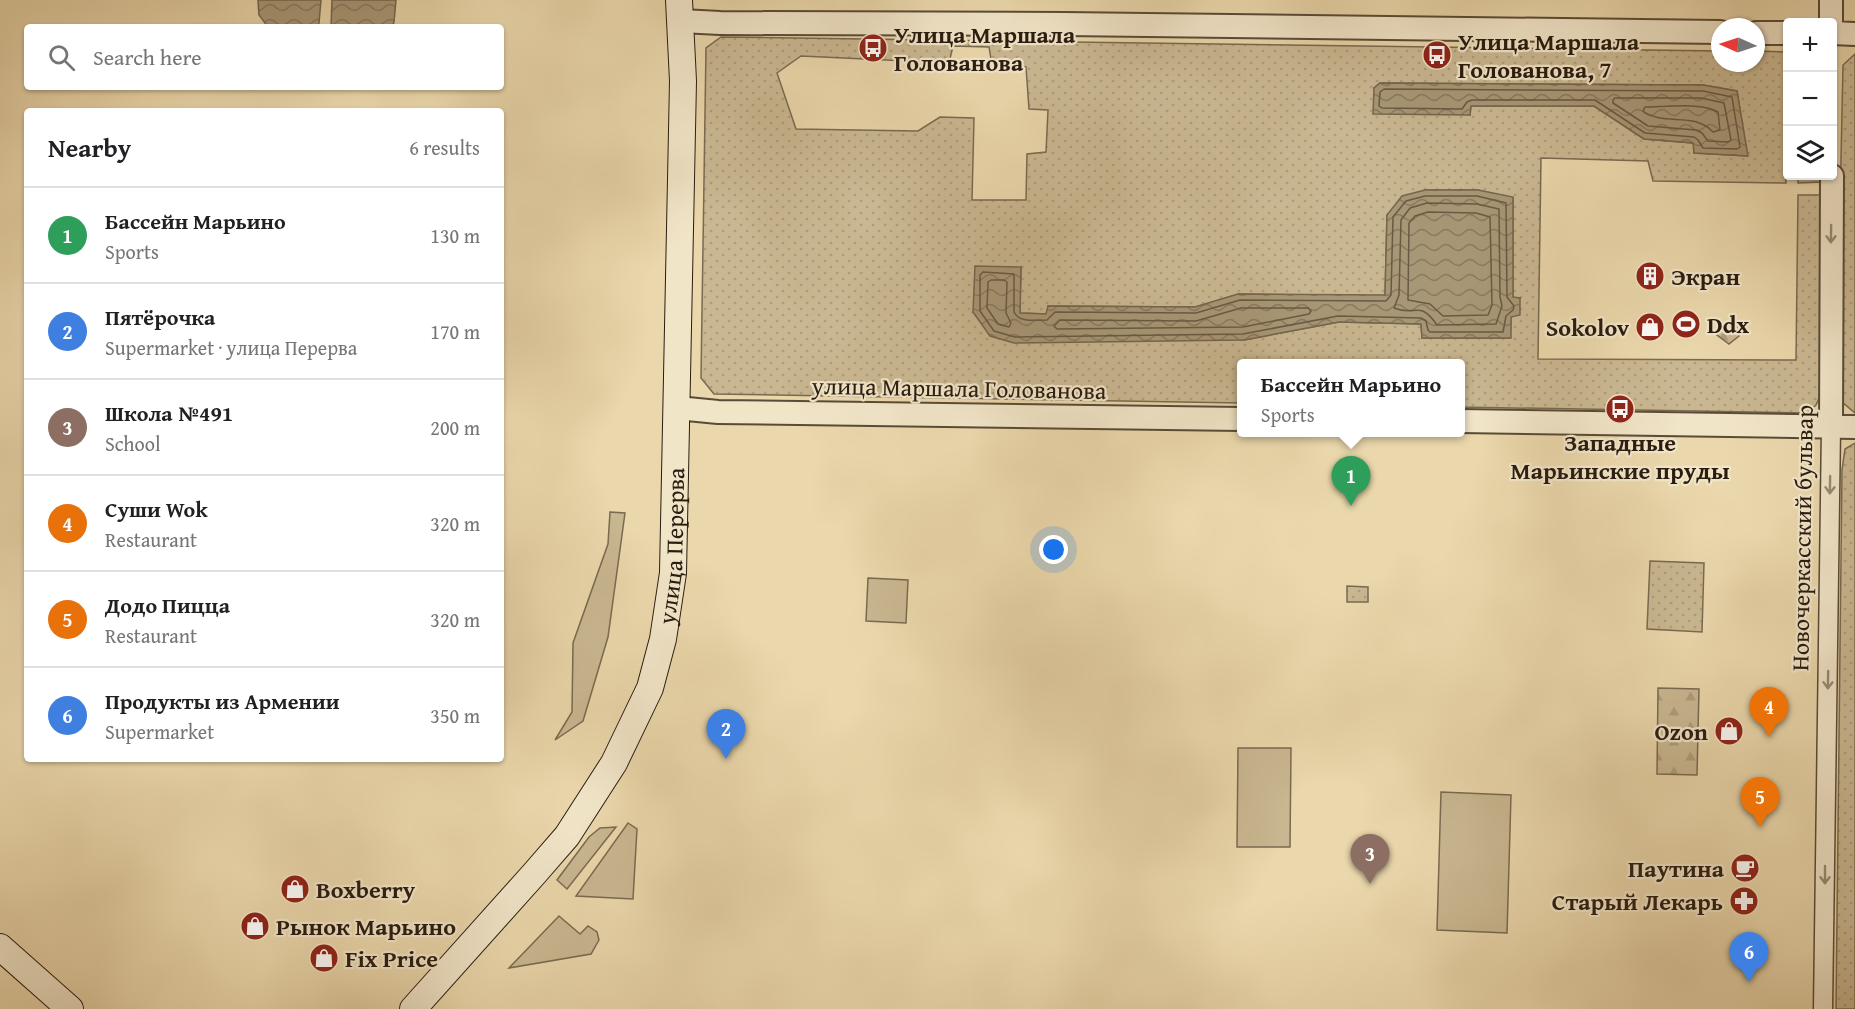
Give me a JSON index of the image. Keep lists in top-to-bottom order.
{
  "streets": {
    "main road": ["улица Перерва"],
    "street": ["улица Маршала Голованова", "Новочеркасский бульвар"]
  },
  "crossings": [
    ["улица Маршала Голованова", "улица Перерва"]
  ],
  "one_way": ["Новочеркасский бульвар"],
  "places": {
    "bus stop": ["Улица Маршала Голованова", "Улица Маршала Голованова, 7", "Западные Марьинские пруды"],
    "building": ["Экран"],
    "sports": ["Ddx"],
    "shop": [
      "Sokolov",
      "Ozon",
      "Boxberry",
      "Рынок Марьино",
      "Fix Price"
    ],
    "cafe": ["Паутина"],
    "pharmacy": ["Старый Лекарь"]
  },
  "north": "left",
  "page": {
    "map_buttons": ["+", "−"],
    "search": "Search here",
    "heading": ["Nearby", "6 results"],
    "list": [
      {
        "mark": "1",
        "name": "Бассейн Марьино",
        "note": "Sports",
        "value": "130 m"
      },
      {
        "mark": "2",
        "name": "Пятёрочка",
        "note": "Supermarket · улица Перерва",
        "value": "170 m"
      },
      {
        "mark": "3",
        "name": "Школа №491",
        "note": "School",
        "value": "200 m"
      },
      {
        "mark": "4",
        "name": "Суши Wok",
        "note": "Restaurant",
        "value": "320 m"
      },
      {
        "mark": "5",
        "name": "Додо Пицца",
        "note": "Restaurant",
        "value": "320 m"
      },
      {
        "mark": "6",
        "name": "Продукты из Армении",
        "note": "Supermarket",
        "value": "350 m"
      }
    ],
    "popup": ["Бассейн Марьино", "Sports"],
    "pins": [
      "1",
      "4",
      "2",
      "5",
      "3",
      "6"
    ]
  }
}
